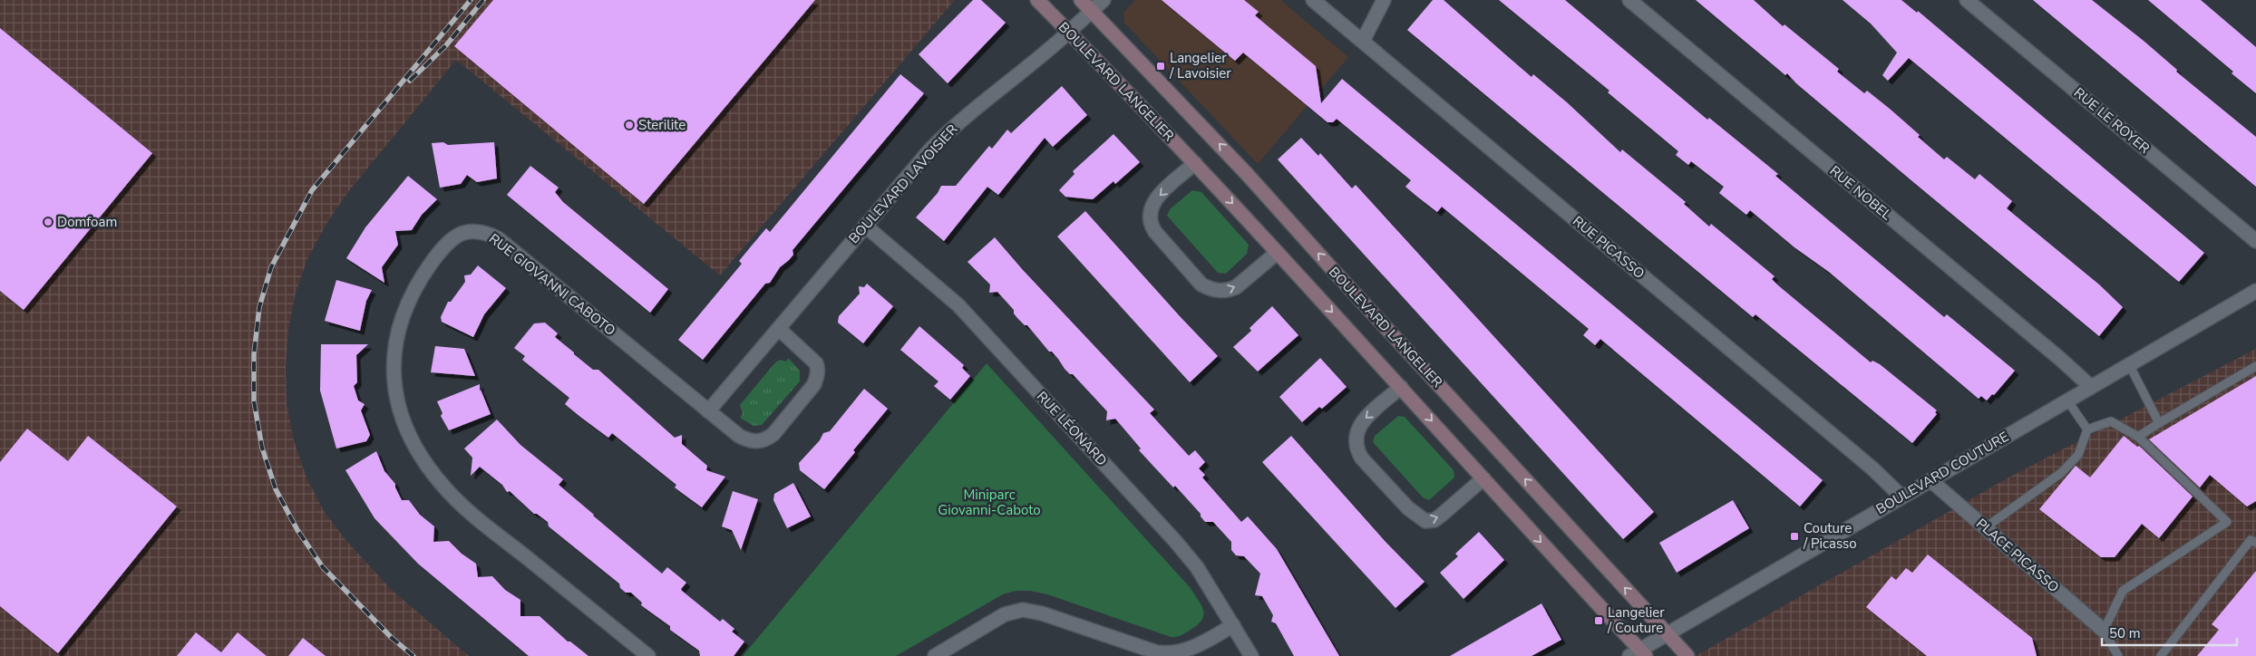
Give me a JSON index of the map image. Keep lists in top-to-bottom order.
{
  "streets": {
    "main road": ["BOULEVARD LANGELIER"],
    "street": [
      "RUE LE ROYER",
      "BOULEVARD LAVOISIER",
      "RUE NOBEL",
      "RUE PICASSO",
      "RUE GIOVANNI CABOTO",
      "RUE LÉONARD",
      "BOULEVARD COUTURE",
      "PLACE PICASSO"
    ]
  },
  "crossings": [
    ["BOULEVARD LANGELIER", "BOULEVARD LAVOISIER"],
    ["BOULEVARD LANGELIER", "BOULEVARD COUTURE"],
    ["BOULEVARD LAVOISIER", "RUE GIOVANNI CABOTO"],
    ["BOULEVARD LAVOISIER", "RUE LÉONARD"],
    ["RUE NOBEL", "BOULEVARD COUTURE"],
    ["RUE PICASSO", "BOULEVARD COUTURE"],
    ["BOULEVARD COUTURE", "PLACE PICASSO"]
  ],
  "parks": ["Miniparc Giovanni-Caboto"],
  "places": {
    "transit": ["Langelier / Lavoisier", "Couture / Picasso", "Langelier / Couture"],
    "other": ["Sterilite", "Domfoam"]
  },
  "scale_bar": "50 m"
}
